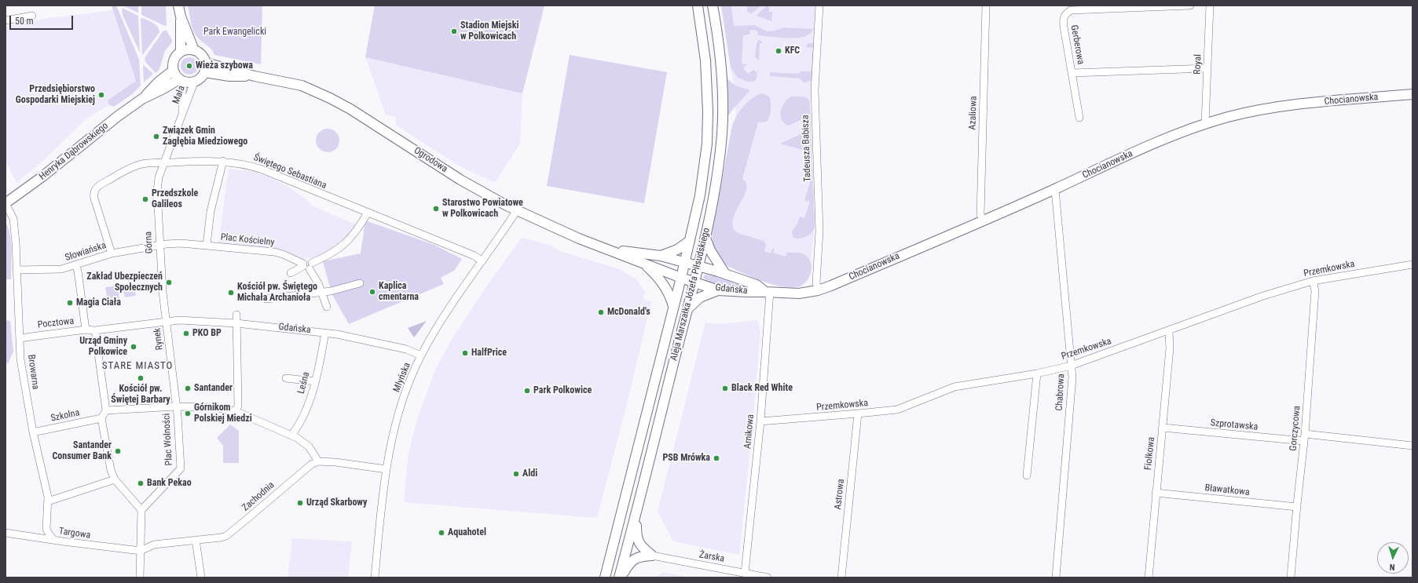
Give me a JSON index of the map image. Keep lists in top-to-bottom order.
{
  "streets": {
    "street": [
      "Gerberowa",
      "Royal",
      "Mała",
      "Chocianowska",
      "Azaliowa",
      "Tadeusza Babisza",
      "Henryka Dąbrowskiego",
      "Ogrodowa",
      "Świętego Sebastiana",
      "Plac Kościelny",
      "Górna",
      "Słowiańska",
      "Przemkowska",
      "Gdańska",
      "Aleja Marszałka Józefa Piłsudskiego",
      "Pocztowa",
      "Rynek",
      "Browarna",
      "Młyńska",
      "Leśna",
      "Chabrowa",
      "Szkolna",
      "Szprotawska",
      "Gorczycowa",
      "Arnikowa",
      "Plac Wolności",
      "Fiołkowa",
      "Bławatkowa",
      "Astrowa",
      "Zachodnia",
      "Targowa",
      "Żarska"
    ]
  },
  "crossings": [
    ["Gerberowa", "Royal"],
    ["Royal", "Chocianowska"],
    ["Mała", "Henryka Dąbrowskiego"],
    ["Mała", "Ogrodowa"],
    ["Mała", "Świętego Sebastiana"],
    ["Mała", "Górna"],
    ["Chocianowska", "Azaliowa"],
    ["Chocianowska", "Tadeusza Babisza"],
    ["Chocianowska", "Gdańska"],
    ["Chocianowska", "Chabrowa"],
    ["Tadeusza Babisza", "Gdańska"],
    ["Henryka Dąbrowskiego", "Ogrodowa"],
    ["Henryka Dąbrowskiego", "Browarna"],
    ["Ogrodowa", "Gdańska"],
    ["Ogrodowa", "Aleja Marszałka Józefa Piłsudskiego"],
    ["Ogrodowa", "Młyńska"],
    ["Świętego Sebastiana", "Górna"],
    ["Świętego Sebastiana", "Słowiańska"],
    ["Świętego Sebastiana", "Młyńska"],
    ["Plac Kościelny", "Słowiańska"],
    ["Górna", "Słowiańska"],
    ["Górna", "Gdańska"],
    ["Górna", "Rynek"],
    ["Słowiańska", "Browarna"],
    ["Przemkowska", "Chabrowa"],
    ["Przemkowska", "Gorczycowa"],
    ["Przemkowska", "Arnikowa"],
    ["Przemkowska", "Fiołkowa"],
    ["Przemkowska", "Astrowa"],
    ["Gdańska", "Aleja Marszałka Józefa Piłsudskiego"],
    ["Gdańska", "Rynek"],
    ["Gdańska", "Młyńska"],
    ["Gdańska", "Leśna"],
    ["Gdańska", "Arnikowa"],
    ["Pocztowa", "Rynek"],
    ["Pocztowa", "Browarna"],
    ["Rynek", "Plac Wolności"],
    ["Browarna", "Szkolna"],
    ["Browarna", "Targowa"],
    ["Młyńska", "Zachodnia"],
    ["Szprotawska", "Gorczycowa"],
    ["Szprotawska", "Fiołkowa"],
    ["Gorczycowa", "Bławatkowa"],
    ["Arnikowa", "Żarska"],
    ["Fiołkowa", "Bławatkowa"],
    ["Zachodnia", "Targowa"]
  ],
  "districts": ["STARE MIASTO"],
  "parks": ["Park Ewangelicki"],
  "places": [
    "Stadion Miejski w Polkowicach",
    "KFC",
    "Wieża szybowa",
    "Przedsiębiorstwo Gospodarki Miejskiej",
    "Związek Gmin Zagłębia Miedziowego",
    "Przedszkole Galileos",
    "Starostwo Powiatowe w Polkowicach",
    "Zakład Ubezpieczeń Społecznych",
    "Kaplica cmentarna",
    "Kościół pw. Świętego Michała Archanioła",
    "Magia Ciała",
    "McDonald's",
    "PKO BP",
    "Urząd Gminy Polkowice",
    "HalfPrice",
    "Kościół pw. Świętej Barbary",
    "Santander",
    "Black Red White",
    "Park Polkowice",
    "Górnikom Polskiej Miedzi",
    "Santander Consumer Bank",
    "PSB Mrówka",
    "Aldi",
    "Bank Pekao",
    "Urząd Skarbowy",
    "Aquahotel"
  ],
  "scale_bar": "50 m",
  "north": "bottom"
}
